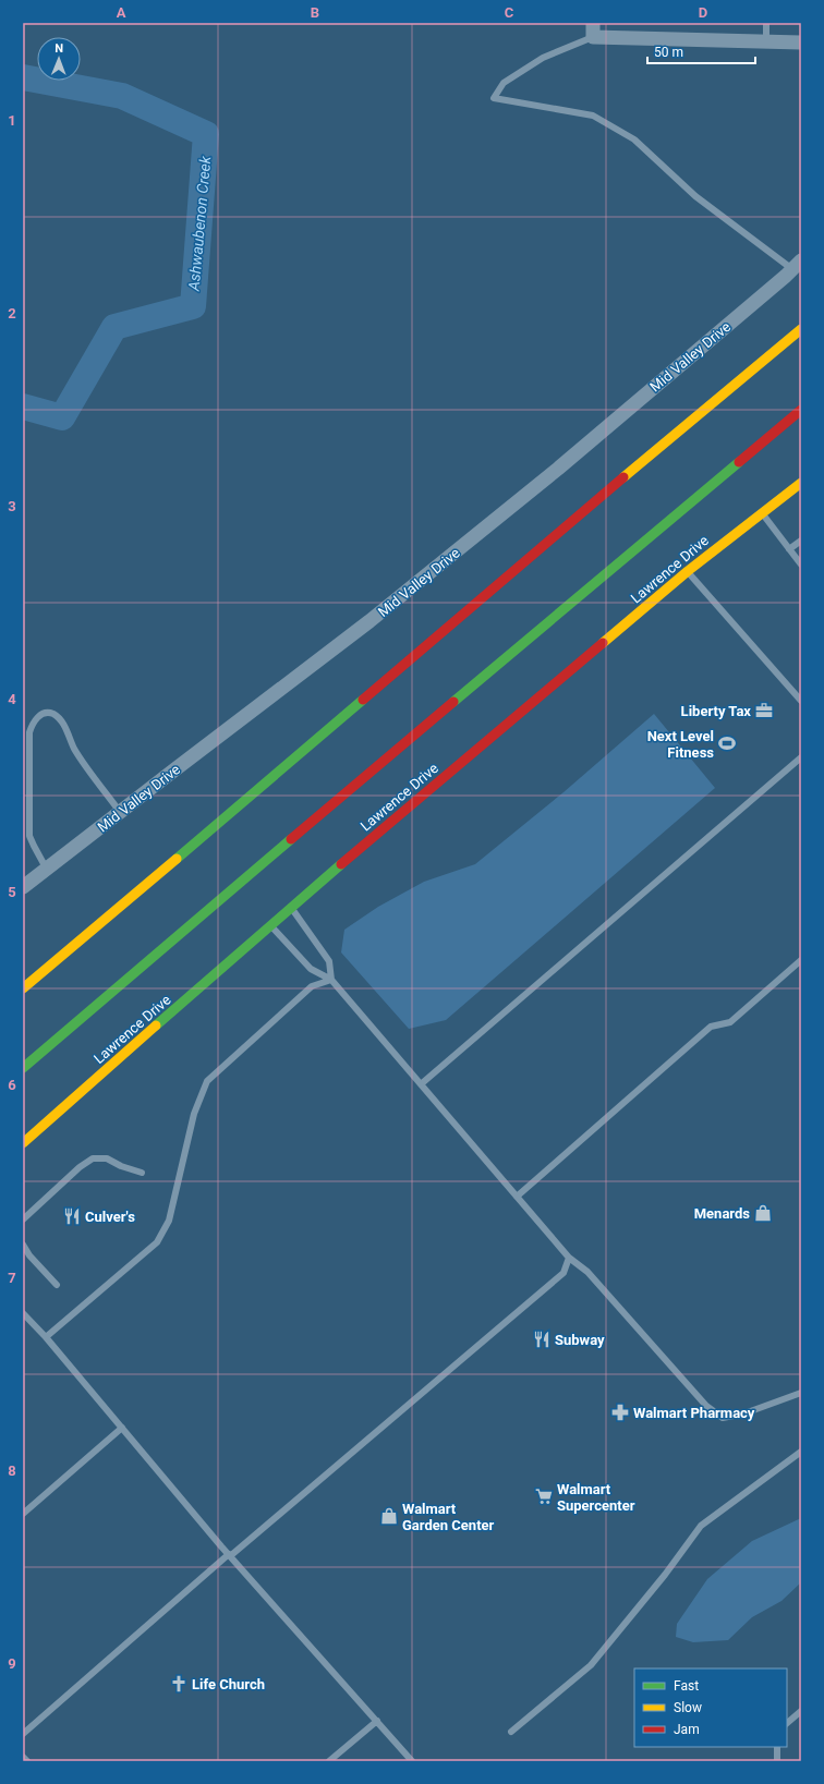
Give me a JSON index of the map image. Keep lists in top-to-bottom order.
{
  "streets": {
    "main road": ["Lawrence Drive"],
    "street": ["Mid Valley Drive"]
  },
  "water": ["Ashwaubenon Creek"],
  "places": {
    "office": ["Liberty Tax"],
    "sports": ["Next Level Fitness"],
    "shop": ["Menards", "Walmart Garden Center"],
    "restaurant": ["Culver's", "Subway"],
    "pharmacy": ["Walmart Pharmacy"],
    "supermarket": ["Walmart Supercenter"],
    "church": ["Life Church"]
  },
  "legend": ["Fast", "Slow", "Jam"],
  "scale_bar": "50 m",
  "north": "top",
  "grid": {
    "columns": [
      "A",
      "B",
      "C",
      "D"
    ],
    "rows": [
      "1",
      "2",
      "3",
      "4",
      "5",
      "6",
      "7",
      "8",
      "9"
    ]
  }
}
